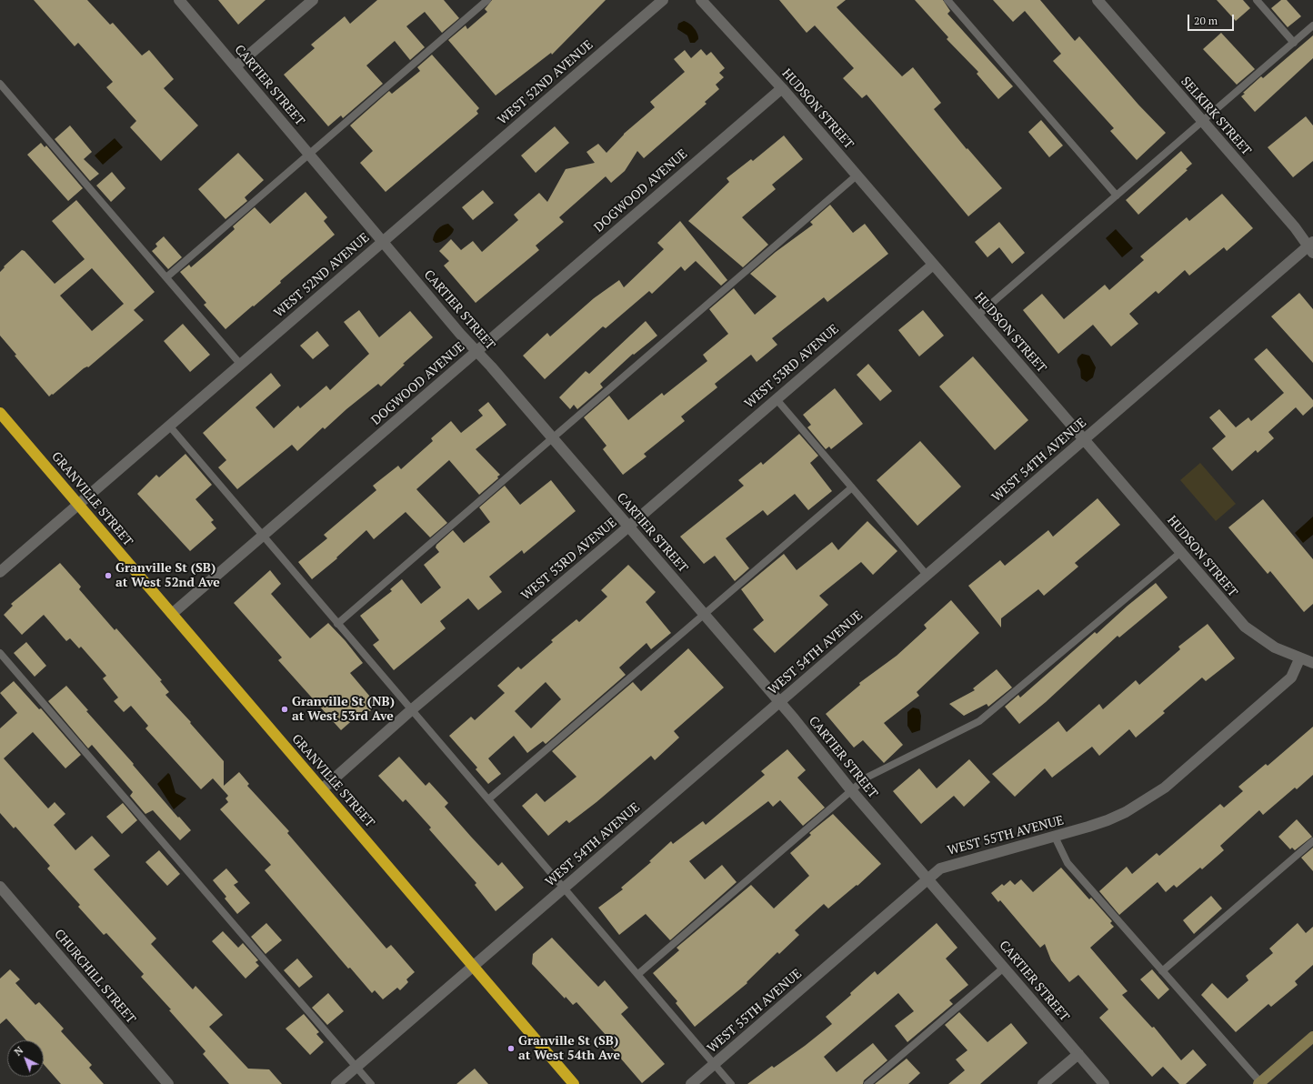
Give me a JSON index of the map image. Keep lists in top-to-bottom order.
{
  "streets": {
    "highway": ["GRANVILLE STREET"],
    "street": [
      "WEST 52ND AVENUE",
      "CARTIER STREET",
      "HUDSON STREET",
      "SELKIRK STREET",
      "DOGWOOD AVENUE",
      "WEST 53RD AVENUE",
      "WEST 54TH AVENUE",
      "WEST 55TH AVENUE",
      "CHURCHILL STREET"
    ]
  },
  "crossings": [
    ["WEST 52ND AVENUE", "CARTIER STREET"],
    ["WEST 52ND AVENUE", "GRANVILLE STREET"],
    ["CARTIER STREET", "DOGWOOD AVENUE"],
    ["CARTIER STREET", "WEST 53RD AVENUE"],
    ["CARTIER STREET", "WEST 54TH AVENUE"],
    ["CARTIER STREET", "WEST 55TH AVENUE"],
    ["HUDSON STREET", "DOGWOOD AVENUE"],
    ["HUDSON STREET", "WEST 53RD AVENUE"],
    ["HUDSON STREET", "WEST 54TH AVENUE"],
    ["HUDSON STREET", "WEST 55TH AVENUE"],
    ["SELKIRK STREET", "WEST 54TH AVENUE"],
    ["DOGWOOD AVENUE", "GRANVILLE STREET"],
    ["WEST 53RD AVENUE", "GRANVILLE STREET"],
    ["WEST 54TH AVENUE", "GRANVILLE STREET"]
  ],
  "places": ["Granville St (SB) at West 52nd Ave", "Granville St (NB) at West 53rd Ave", "Granville St (SB) at West 54th Ave"],
  "scale_bar": "20 m",
  "north": "top left"
}
